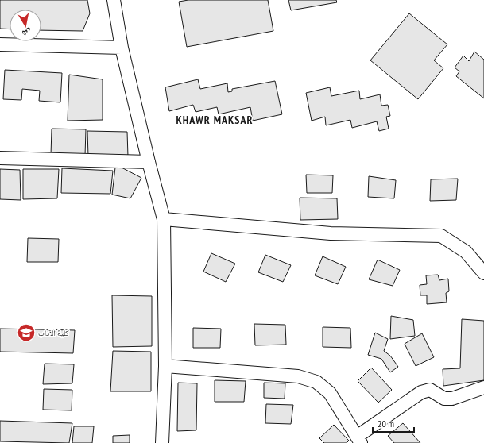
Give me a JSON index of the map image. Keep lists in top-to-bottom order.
{
  "districts": ["KHAWR MAKSAR"],
  "places": {
    "school or university": ["كلية الآداب"]
  },
  "scale_bar": "20 m",
  "north": "bottom"
}
